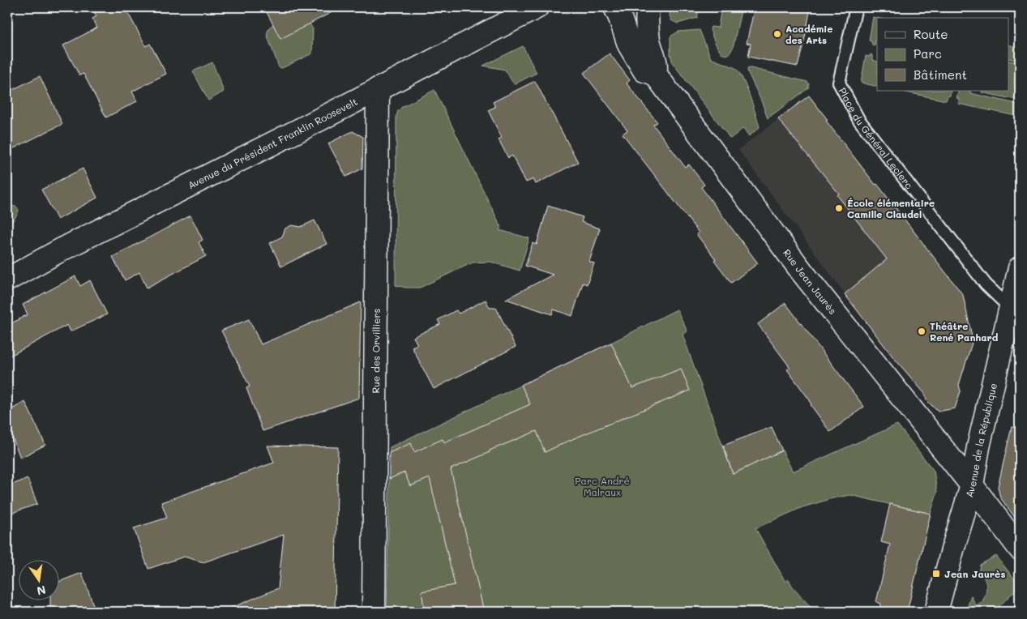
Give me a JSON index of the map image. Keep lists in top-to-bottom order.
{
  "streets": {
    "street": [
      "Avenue du Président Franklin Roosevelt",
      "Rue Jean Jaurès",
      "Rue des Orvilliers",
      "Avenue de la République"
    ],
    "lane": ["Place du Général Leclerc"]
  },
  "crossings": [
    ["Place du Général Leclerc", "Avenue de la République"],
    ["Avenue du Président Franklin Roosevelt", "Rue des Orvilliers"],
    ["Rue Jean Jaurès", "Avenue de la République"]
  ],
  "parks": ["Parc André Malraux"],
  "places": {
    "other": ["Académie des Arts", "École élémentaire Camille Claudel", "Théâtre René Panhard"],
    "transit": ["Jean Jaurès"]
  },
  "legend": ["Route", "Parc", "Bâtiment"],
  "north": "bottom"
}
